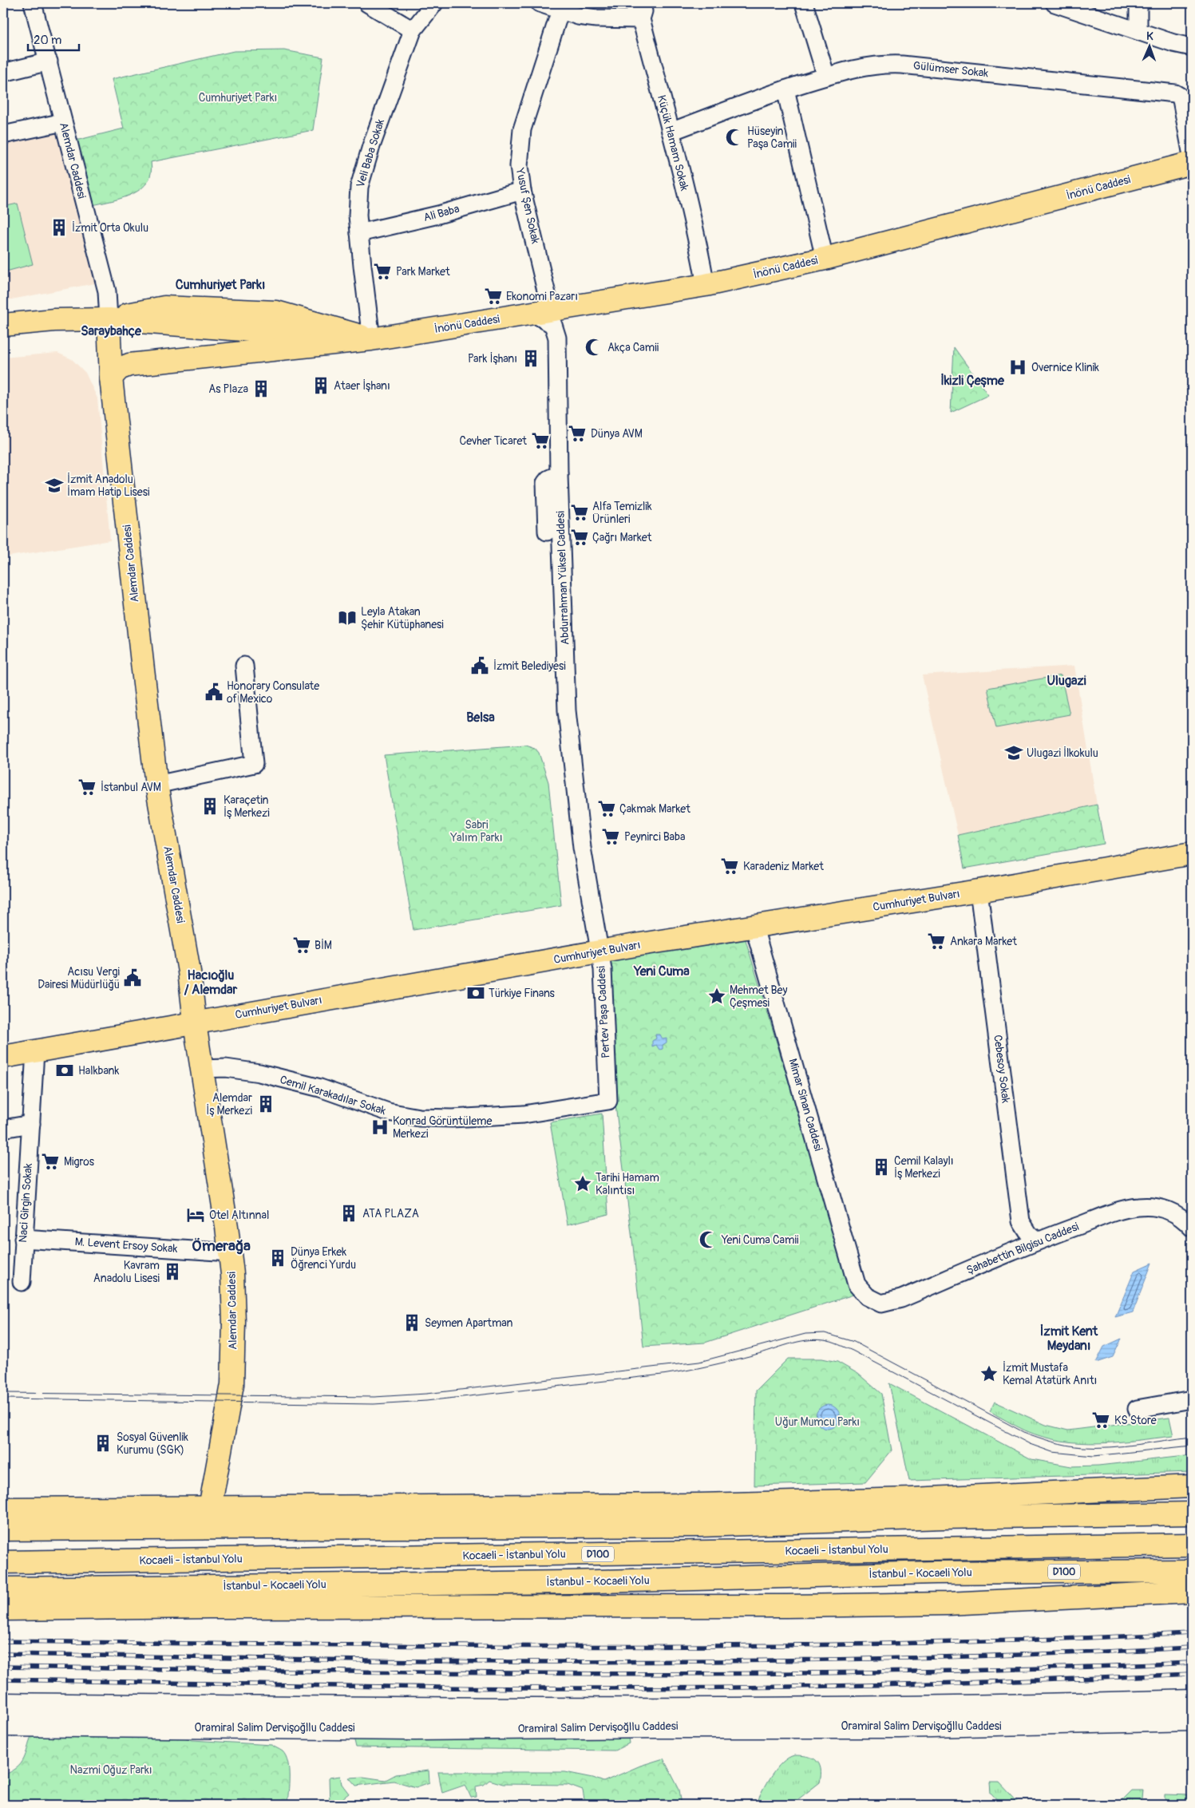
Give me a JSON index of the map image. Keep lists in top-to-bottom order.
{
  "streets": {
    "main road": [
      "Alemdar Caddesi",
      "İnönü Caddesi",
      "Cumhuriyet Bulvarı",
      "Kocaeli - İstanbul Yolu",
      "D100",
      "İstanbul - Kocaeli Yolu",
      "Oramiral Salim Dervişoğllu Caddesi"
    ],
    "street": [
      "Gülümser Sokak",
      "Küçük Hamam Sokak",
      "Veli Baba Sokak",
      "Yusuf Şen Sokak",
      "Ali Baba",
      "Abdurrahman Yüksel Caddesi",
      "Pertev Paşa Caddesi",
      "Cebesoy Sokak",
      "Cemil Karakadılar Sokak",
      "Mimar Sinan Caddesi",
      "Naci Girgin Sokak",
      "M. Levent Ersoy Sokak",
      "Şahabettin Bilgisu Caddesi"
    ]
  },
  "crossings": [
    ["Gülümser Sokak", "Küçük Hamam Sokak"],
    ["Küçük Hamam Sokak", "İnönü Caddesi"],
    ["Veli Baba Sokak", "İnönü Caddesi"],
    ["Veli Baba Sokak", "Ali Baba"],
    ["Alemdar Caddesi", "İnönü Caddesi"],
    ["Alemdar Caddesi", "Cumhuriyet Bulvarı"],
    ["Alemdar Caddesi", "Cemil Karakadılar Sokak"],
    ["Alemdar Caddesi", "M. Levent Ersoy Sokak"],
    ["İnönü Caddesi", "Yusuf Şen Sokak"],
    ["İnönü Caddesi", "Abdurrahman Yüksel Caddesi"],
    ["Yusuf Şen Sokak", "Ali Baba"],
    ["Yusuf Şen Sokak", "Abdurrahman Yüksel Caddesi"],
    ["Abdurrahman Yüksel Caddesi", "Pertev Paşa Caddesi"],
    ["Cumhuriyet Bulvarı", "Pertev Paşa Caddesi"],
    ["Cumhuriyet Bulvarı", "Cebesoy Sokak"],
    ["Cumhuriyet Bulvarı", "Mimar Sinan Caddesi"],
    ["Cumhuriyet Bulvarı", "Naci Girgin Sokak"],
    ["Pertev Paşa Caddesi", "Cemil Karakadılar Sokak"],
    ["Cebesoy Sokak", "Şahabettin Bilgisu Caddesi"],
    ["Mimar Sinan Caddesi", "Şahabettin Bilgisu Caddesi"],
    ["Naci Girgin Sokak", "M. Levent Ersoy Sokak"]
  ],
  "districts": [
    "Cumhuriyet Parkı",
    "Saraybahçe",
    "İkizli Çeşme",
    "Ulugazi",
    "Belsa",
    "Yeni Cuma",
    "Hacıoğlu / Alemdar",
    "Ömerağa",
    "İzmit Kent Meydanı"
  ],
  "parks": [
    "Cumhuriyet Parkı",
    "Sabri Yalım Parkı",
    "Uğur Mumcu Parkı",
    "Nazmi Oğuz Parkı"
  ],
  "places": {
    "mosque": ["Hüseyin Paşa Camii", "Akça Camii", "Yeni Cuma Camii"],
    "building": [
      "İzmit Orta Okulu",
      "Park İşhanı",
      "Ataer İşhanı",
      "As Plaza",
      "Karaçetin İş Merkezi",
      "Alemdar İş Merkezi",
      "Cemil Kalaylı İş Merkezi",
      "ATA PLAZA",
      "Dünya Erkek Öğrenci Yurdu",
      "Kavram Anadolu Lisesi",
      "Seymen Apartman",
      "Sosyal Güvenlik Kurumu (SGK)"
    ],
    "supermarket": [
      "Park Market",
      "Ekonomi Pazarı",
      "Dünya AVM",
      "Cevher Ticaret",
      "Alfa Temizlik Ürünleri",
      "Çağrı Market",
      "İstanbul AVM",
      "Çakmak Market",
      "Peynirci Baba",
      "Karadeniz Market",
      "Ankara Market",
      "BİM",
      "Migros",
      "KS Store"
    ],
    "hospital": ["Overnice Klinik", "Konrad Görüntüleme Merkezi"],
    "school or university": ["İzmit Anadolu İmam Hatip Lisesi", "Ulugazi İlkokulu"],
    "library": ["Leyla Atakan Şehir Kütüphanesi"],
    "public building": ["İzmit Belediyesi", "Honorary Consulate of Mexico", "Acısu Vergi Dairesi Müdürlüğü"],
    "bank": ["Türkiye Finans", "Halkbank"],
    "place": ["Mehmet Bey Çeşmesi", "Tarihi Hamam Kalıntısı", "İzmit Mustafa Kemal Atatürk Anıtı"],
    "hotel": ["Otel Altınnal"]
  },
  "scale_bar": "20 m",
  "north": "top"
}
